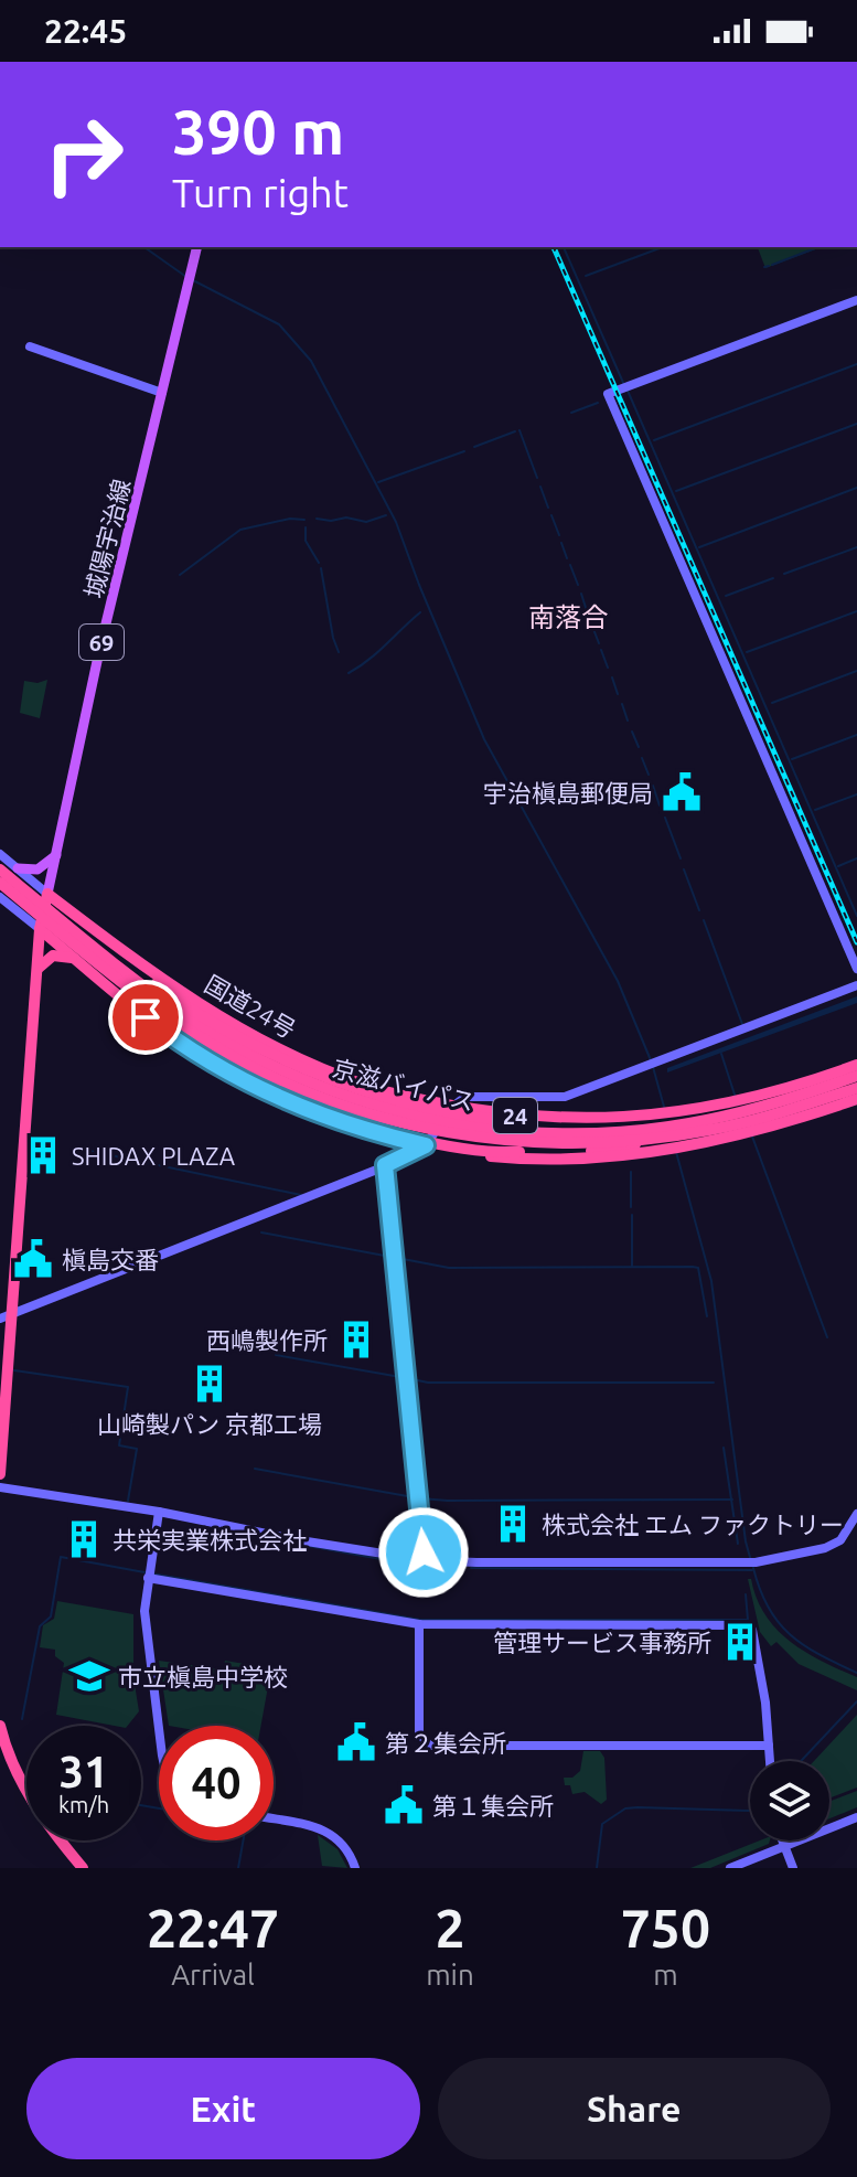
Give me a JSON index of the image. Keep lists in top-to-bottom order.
{
  "streets": {
    "highway": ["国道24号", "京滋バイパス", "24"],
    "main road": ["城陽宇治線", "69"]
  },
  "crossings": [
    ["城陽宇治線", "国道24号"]
  ],
  "districts": ["南落合"],
  "places": {
    "public building": [
      "宇治槇島郵便局",
      "槇島交番",
      "第２集会所",
      "第１集会所"
    ],
    "building": [
      "SHIDAX PLAZA",
      "西嶋製作所",
      "山崎製パン 京都工場",
      "株式会社 エム ファクトリー",
      "共栄実業株式会社",
      "管理サービス事務所"
    ],
    "school or university": ["市立槇島中学校"]
  },
  "page": {
    "status": "22:45",
    "turn": ["390 m", "Turn right"],
    "speed": "31 km/h",
    "limit": "40",
    "eta": [
      "22:47",
      "Arrival",
      "2",
      "min",
      "750",
      "m"
    ],
    "buttons": ["Exit", "Share"]
  }
}
